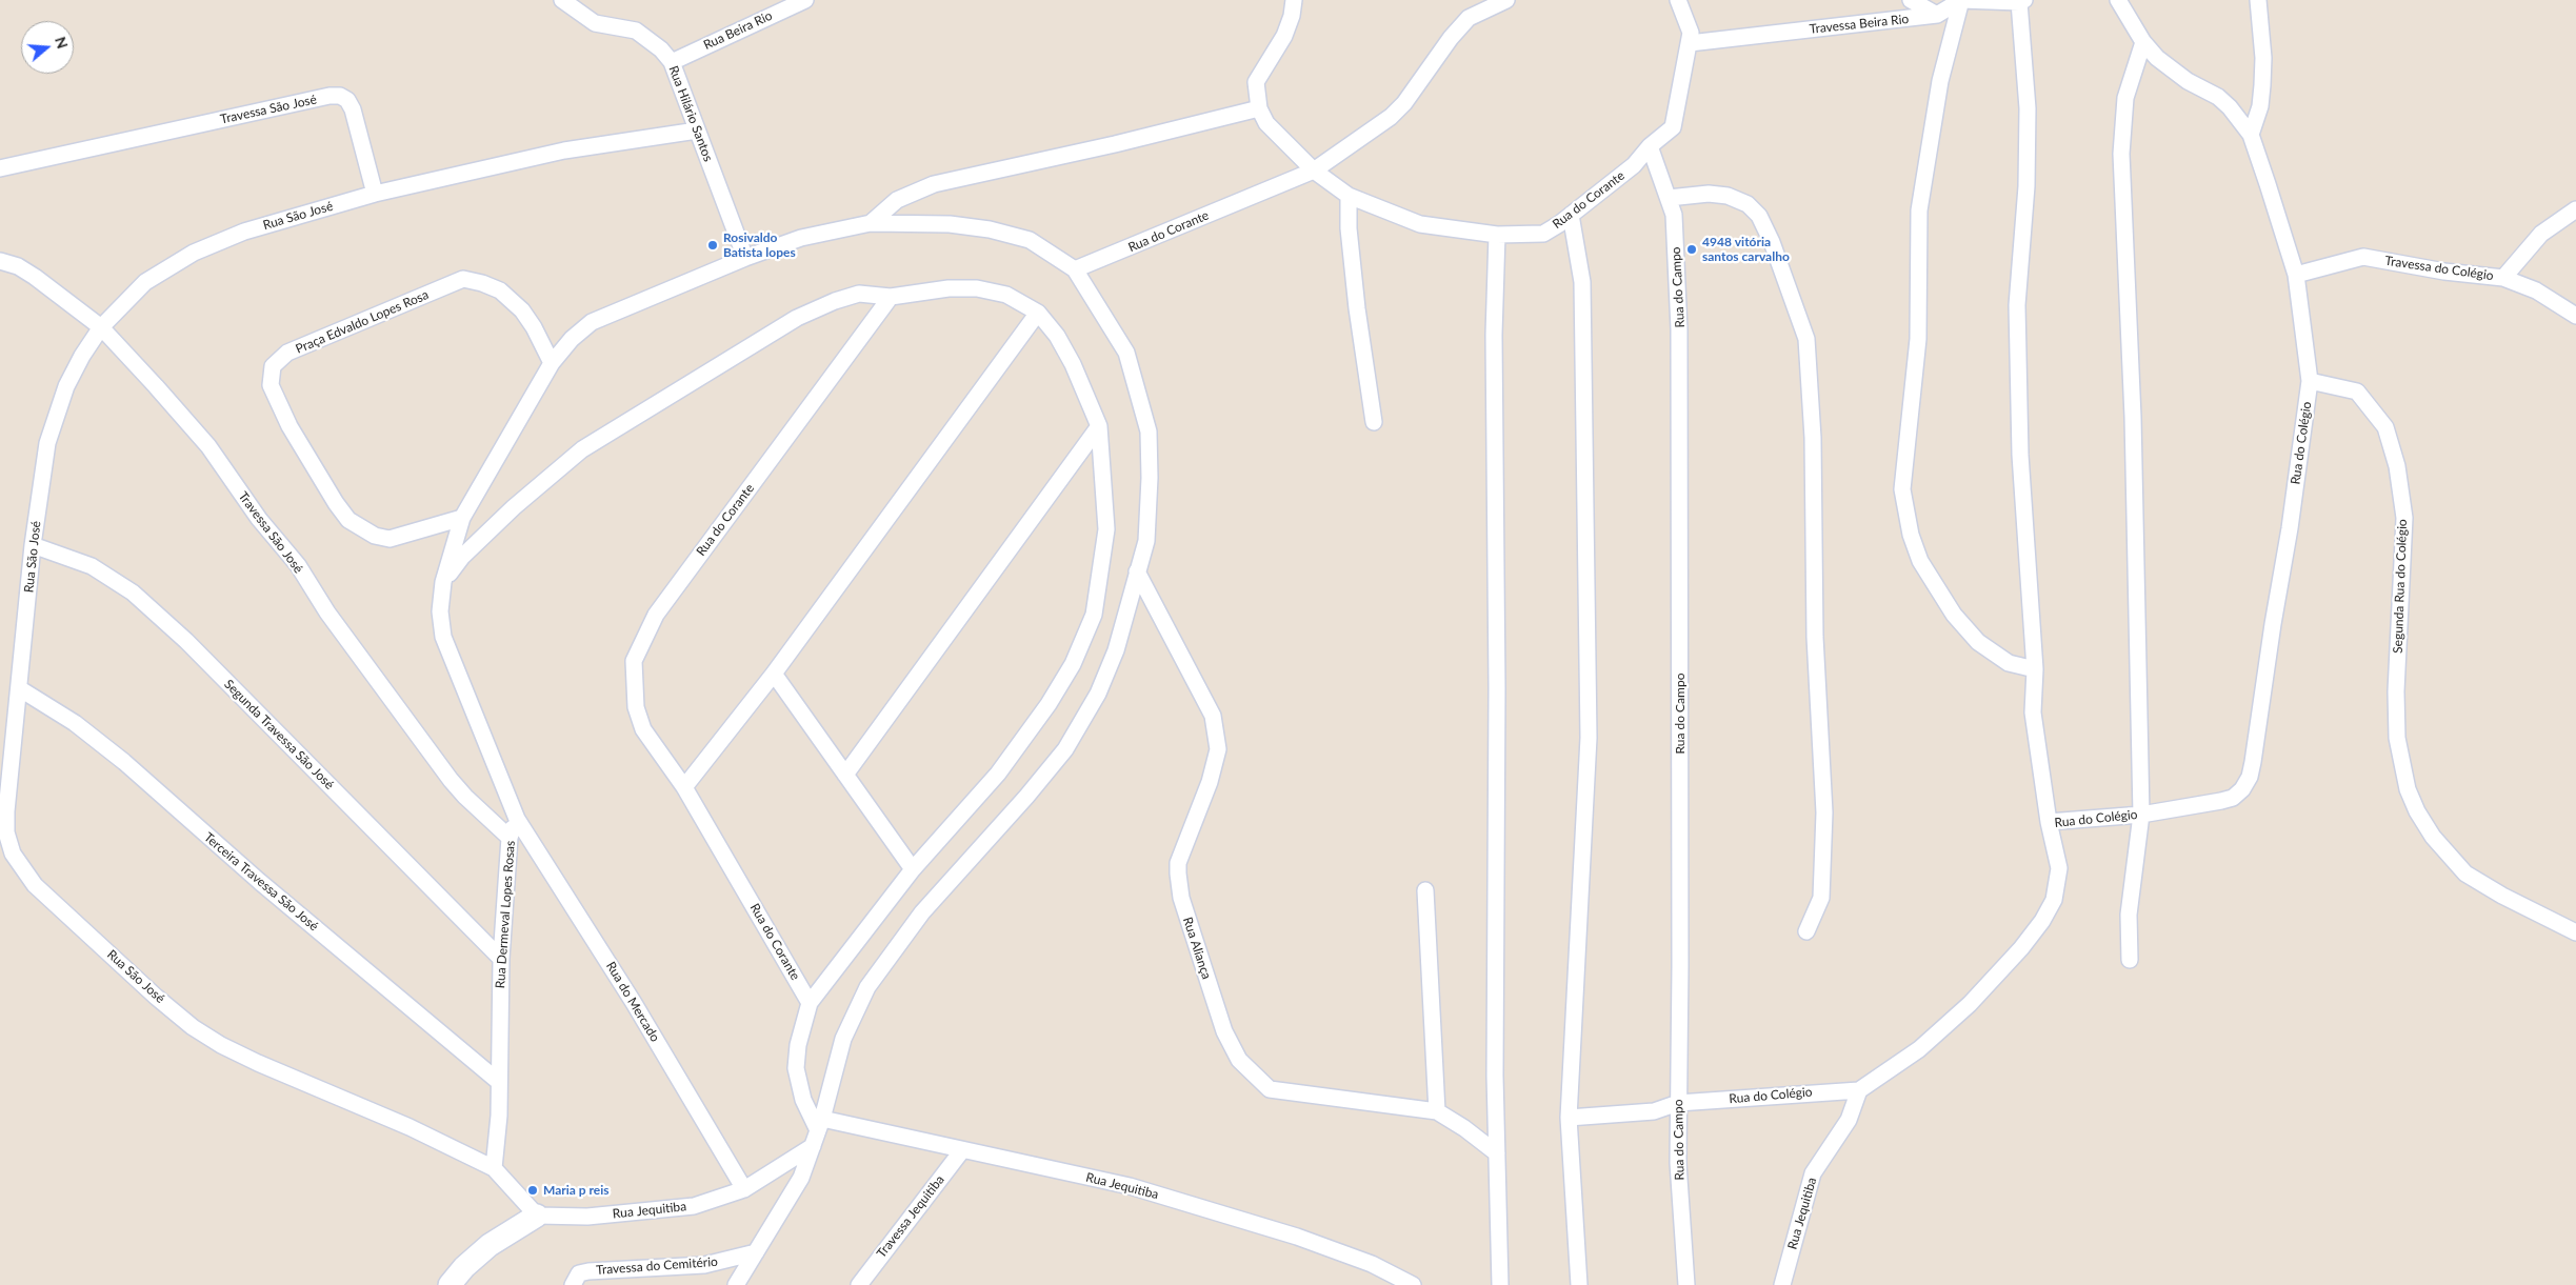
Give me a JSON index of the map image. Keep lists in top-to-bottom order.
{
  "streets": {
    "street": [
      "Travessa Beira Rio",
      "Rua Beira Rio",
      "Travessa São José",
      "Rua Hilário Santos",
      "Rua do Corante",
      "Rua São José",
      "Travessa do Colégio",
      "Rua do Campo",
      "Praça Edvaldo Lopes Rosa",
      "Rua do Colégio",
      "Segunda Rua do Colégio",
      "Segunda Travessa São José",
      "Terceira Travessa São José",
      "Rua Dermeval Lopes Rosas",
      "Rua Aliança",
      "Rua do Mercado",
      "Rua Jequitiba",
      "Travessa Jequitiba",
      "Travessa do Cemitério"
    ]
  },
  "crossings": [
    ["Travessa Beira Rio", "Rua do Corante"],
    ["Rua Beira Rio", "Rua Hilário Santos"],
    ["Travessa São José", "Rua São José"],
    ["Travessa São José", "Rua Dermeval Lopes Rosas"],
    ["Rua Hilário Santos", "Rua São José"],
    ["Rua do Corante", "Rua do Campo"],
    ["Rua São José", "Segunda Travessa São José"],
    ["Rua São José", "Terceira Travessa São José"],
    ["Rua São José", "Rua Dermeval Lopes Rosas"],
    ["Rua do Campo", "Rua do Colégio"],
    ["Rua do Colégio", "Segunda Rua do Colégio"],
    ["Rua do Colégio", "Rua Jequitiba"],
    ["Segunda Travessa São José", "Rua Dermeval Lopes Rosas"],
    ["Terceira Travessa São José", "Rua Dermeval Lopes Rosas"],
    ["Rua Dermeval Lopes Rosas", "Rua do Mercado"],
    ["Rua do Mercado", "Rua Jequitiba"],
    ["Rua Jequitiba", "Travessa Jequitiba"]
  ],
  "places": ["Rosivaldo Batista lopes", "4948 vitória santos carvalho", "Maria p reis"],
  "north": "right"
}
